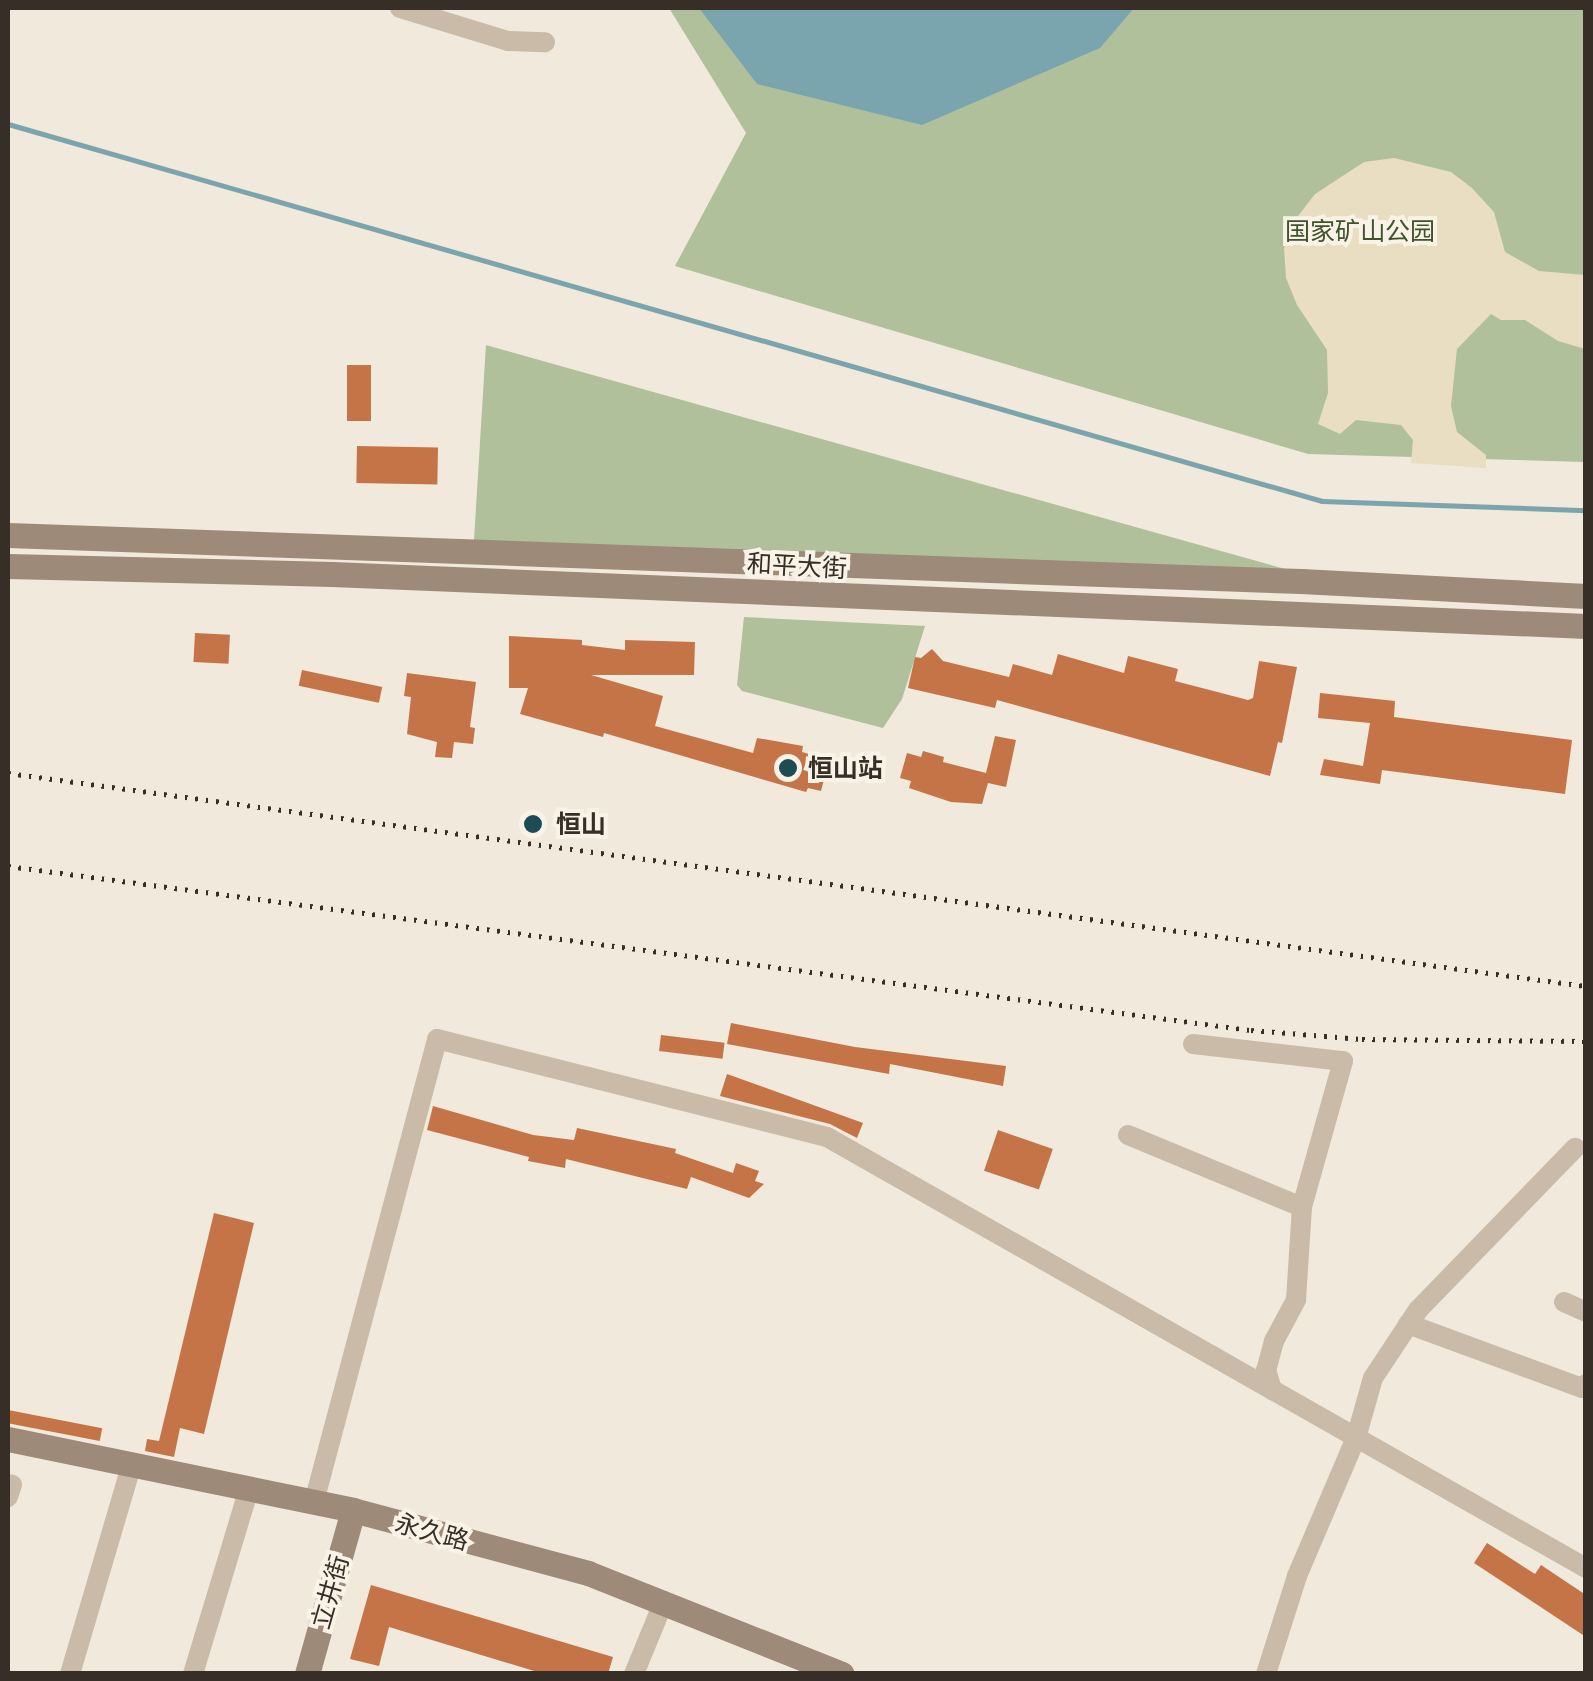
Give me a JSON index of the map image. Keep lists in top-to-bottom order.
{
  "streets": {
    "main road": ["和平大街", "永久路", "立井街"]
  },
  "crossings": [
    ["永久路", "立井街"]
  ],
  "parks": ["国家矿山公园"],
  "places": ["恒山站", "恒山"]
}
